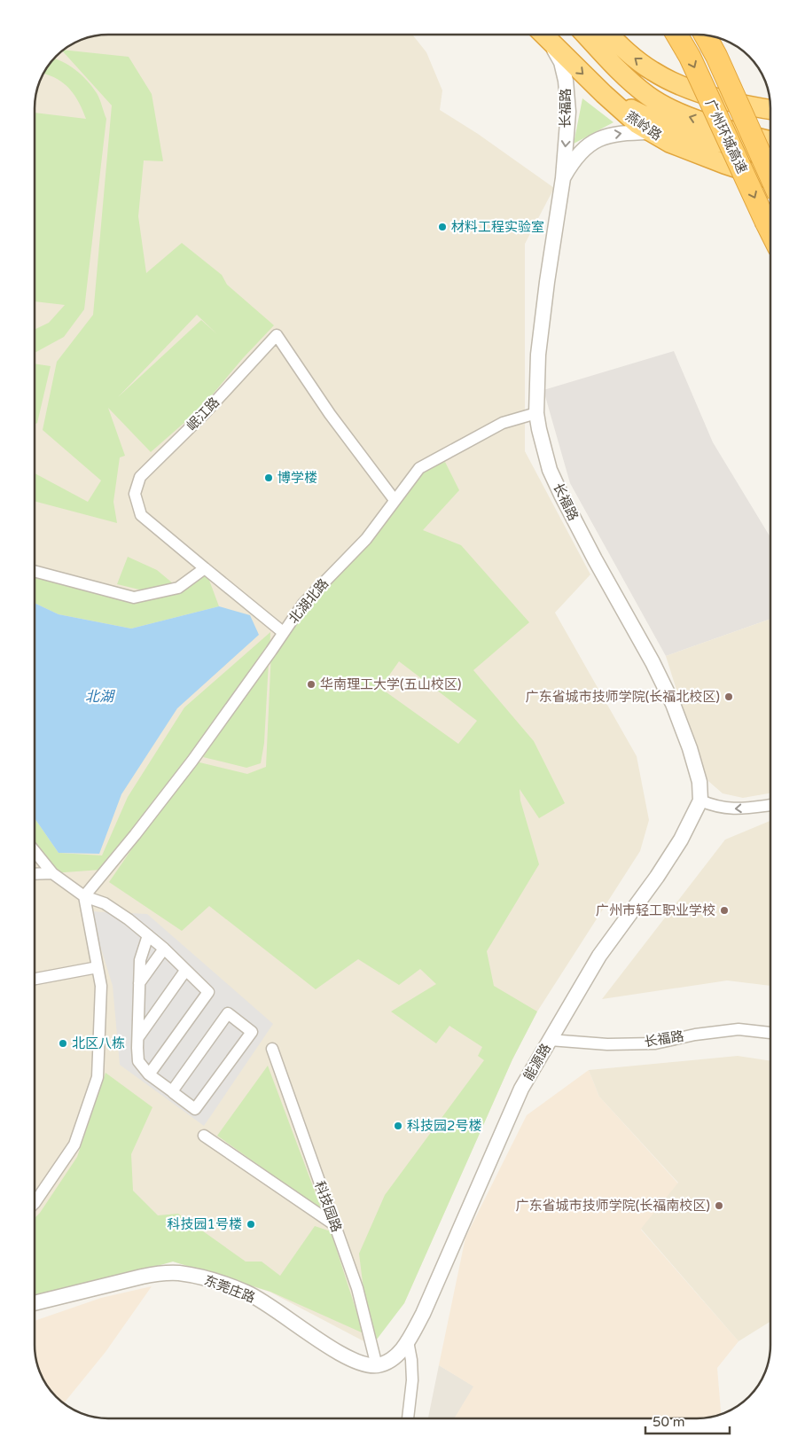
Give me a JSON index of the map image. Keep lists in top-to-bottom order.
{
  "streets": {
    "highway": ["燕岭路", "广州环城高速"],
    "street": [
      "长福路",
      "岷江路",
      "北湖北路",
      "能源路",
      "科技园路",
      "东莞庄路"
    ]
  },
  "crossings": [
    ["长福路", "燕岭路"],
    ["长福路", "北湖北路"],
    ["长福路", "能源路"],
    ["岷江路", "北湖北路"],
    ["科技园路", "东莞庄路"]
  ],
  "water": ["北湖"],
  "places": [
    "材料工程实验室",
    "博学楼",
    "华南理工大学(五山校区)",
    "广东省城市技师学院(长福北校区)",
    "广州市轻工职业学校",
    "北区八栋",
    "科技园2号楼",
    "广东省城市技师学院(长福南校区)",
    "科技园1号楼"
  ],
  "scale_bar": "50 m"
}
